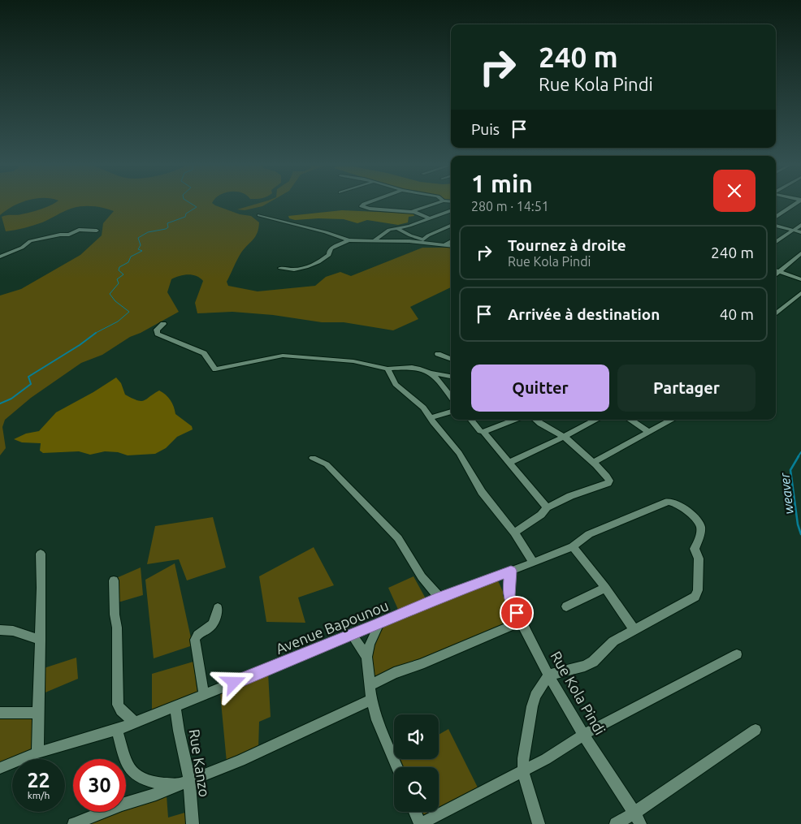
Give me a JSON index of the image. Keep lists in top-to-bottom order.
{
  "streets": {
    "street": ["Avenue Bapounou", "Rue Kola Pindi", "Rue Kanzo"]
  },
  "crossings": [
    ["Avenue Bapounou", "Rue Kola Pindi"],
    ["Avenue Bapounou", "Rue Kanzo"]
  ],
  "water": ["weaver"],
  "page": {
    "turn": ["240 m", "Rue Kola Pindi"],
    "then": "Puis",
    "heading": ["1 min", "280 m · 14:51"],
    "list": [
      {
        "name": "Tournez à droite",
        "note": "Rue Kola Pindi",
        "value": "240 m"
      },
      {
        "name": "Arrivée à destination",
        "value": "40 m"
      }
    ],
    "buttons": ["Quitter", "Partager"],
    "speed": "22 km/h",
    "limit": "30"
  }
}
